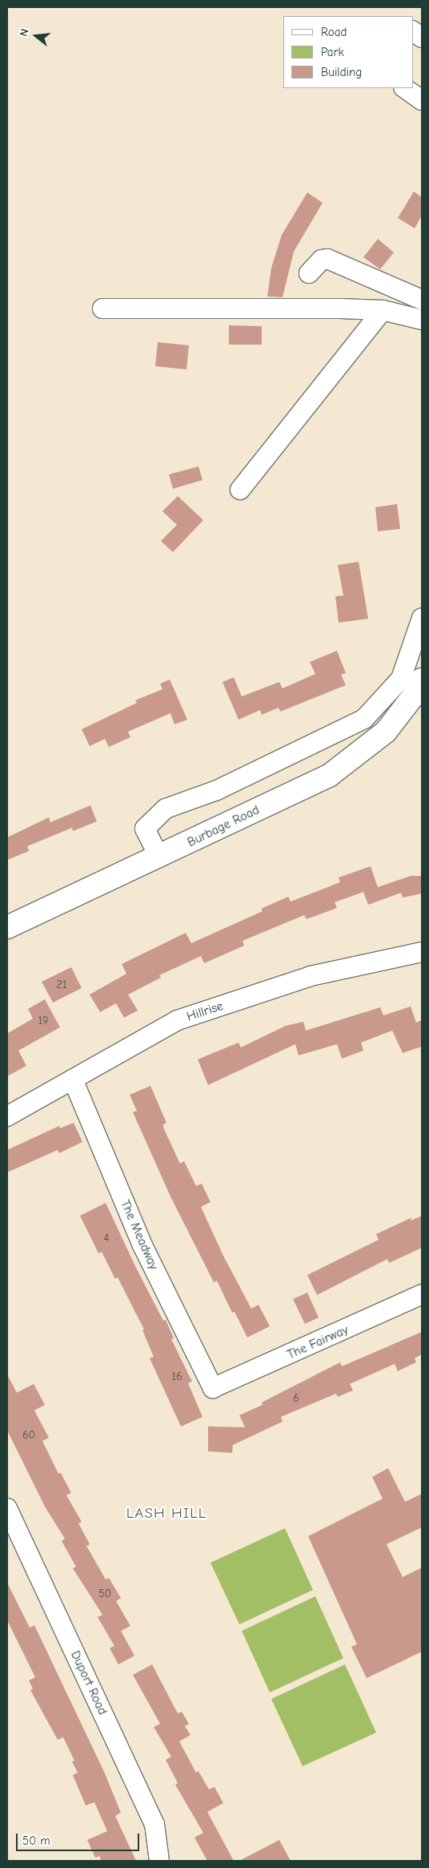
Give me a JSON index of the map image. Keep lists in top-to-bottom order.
{
  "streets": {
    "main road": ["Burbage Road"],
    "street": [
      "Hillrise",
      "The Meadway",
      "The Fairway",
      "Duport Road"
    ]
  },
  "crossings": [
    ["Hillrise", "The Meadway"],
    ["The Meadway", "The Fairway"]
  ],
  "districts": ["LASH HILL"],
  "house_numbers": [
    "21",
    "19",
    "4",
    "16",
    "6",
    "60",
    "50"
  ],
  "legend": ["Road", "Park", "Building"],
  "scale_bar": "50 m",
  "north": "left"
}
